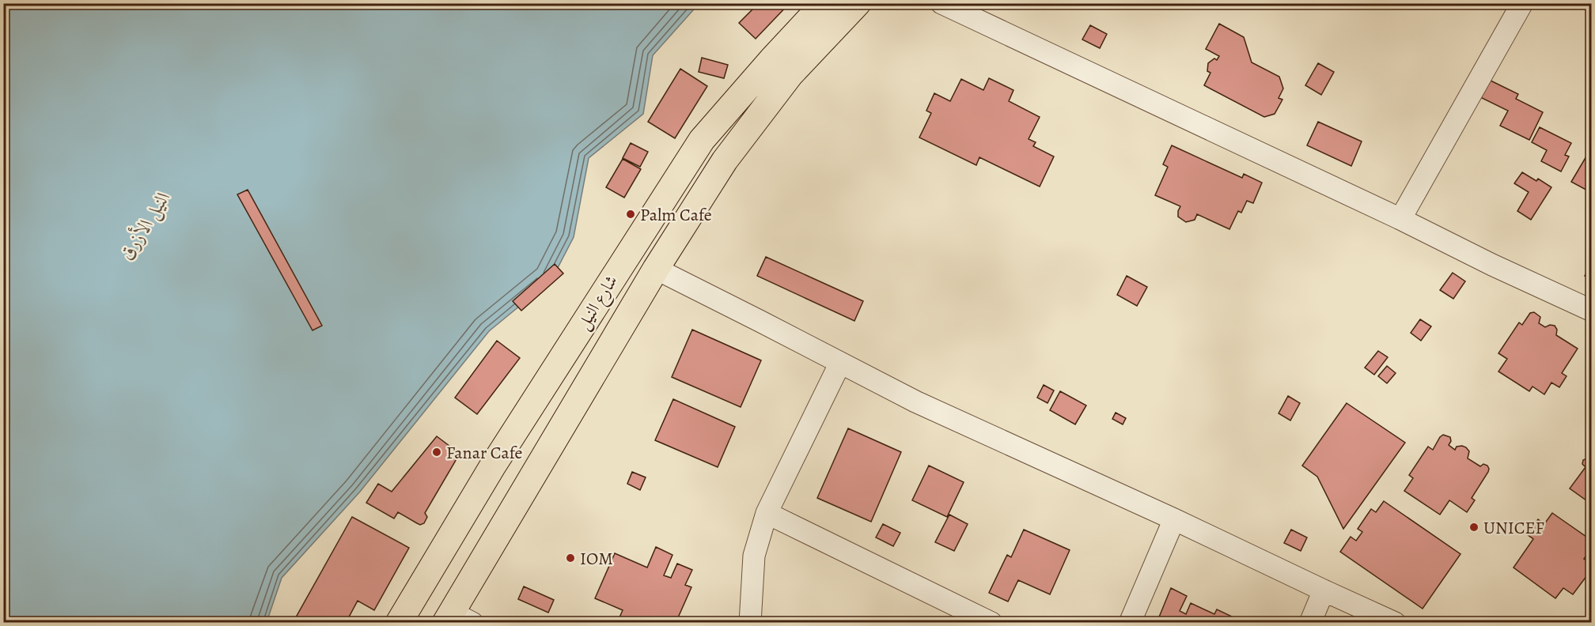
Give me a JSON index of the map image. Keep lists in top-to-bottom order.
{
  "streets": {
    "main road": ["شارع النيل"]
  },
  "water": ["النيل الأزرق"],
  "places": [
    "Palm Cafe",
    "Fanar Cafe",
    "UNICEF",
    "IOM"
  ]
}
